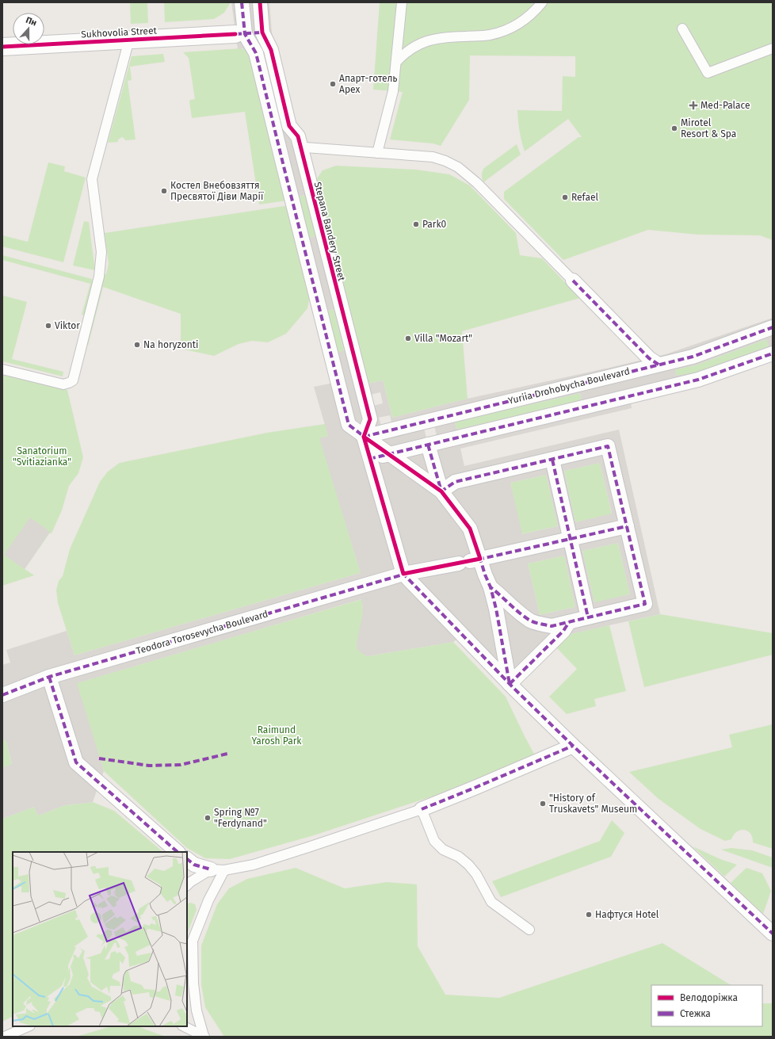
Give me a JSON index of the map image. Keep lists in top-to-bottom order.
{
  "streets": {
    "street": [
      "Sukhovolia Street",
      "Stepana Bandery Street",
      "Yuriia Drohobycha Boulevard",
      "Teodora Torosevycha Boulevard"
    ]
  },
  "crossings": [
    ["Sukhovolia Street", "Stepana Bandery Street"],
    ["Stepana Bandery Street", "Yuriia Drohobycha Boulevard"]
  ],
  "parks": ["Sanatorium \"Svitiazianka\"", "Raimund Yarosh Park"],
  "places": {
    "other": [
      "Апарт-готель Apex",
      "Mirotel Resort & Spa",
      "Костел Внебовзяття Пресвятої Діви Марії",
      "Refael",
      "Park0",
      "Viktor",
      "Villa \"Mozart\"",
      "Na horyzonti",
      "\"History of Truskavets\" Museum",
      "Spring №7 \"Ferdynand\"",
      "Нафтуся Hotel"
    ],
    "health": ["Med-Palace"]
  },
  "legend": ["Велодоріжка", "Стежка"],
  "north": "top"
}
